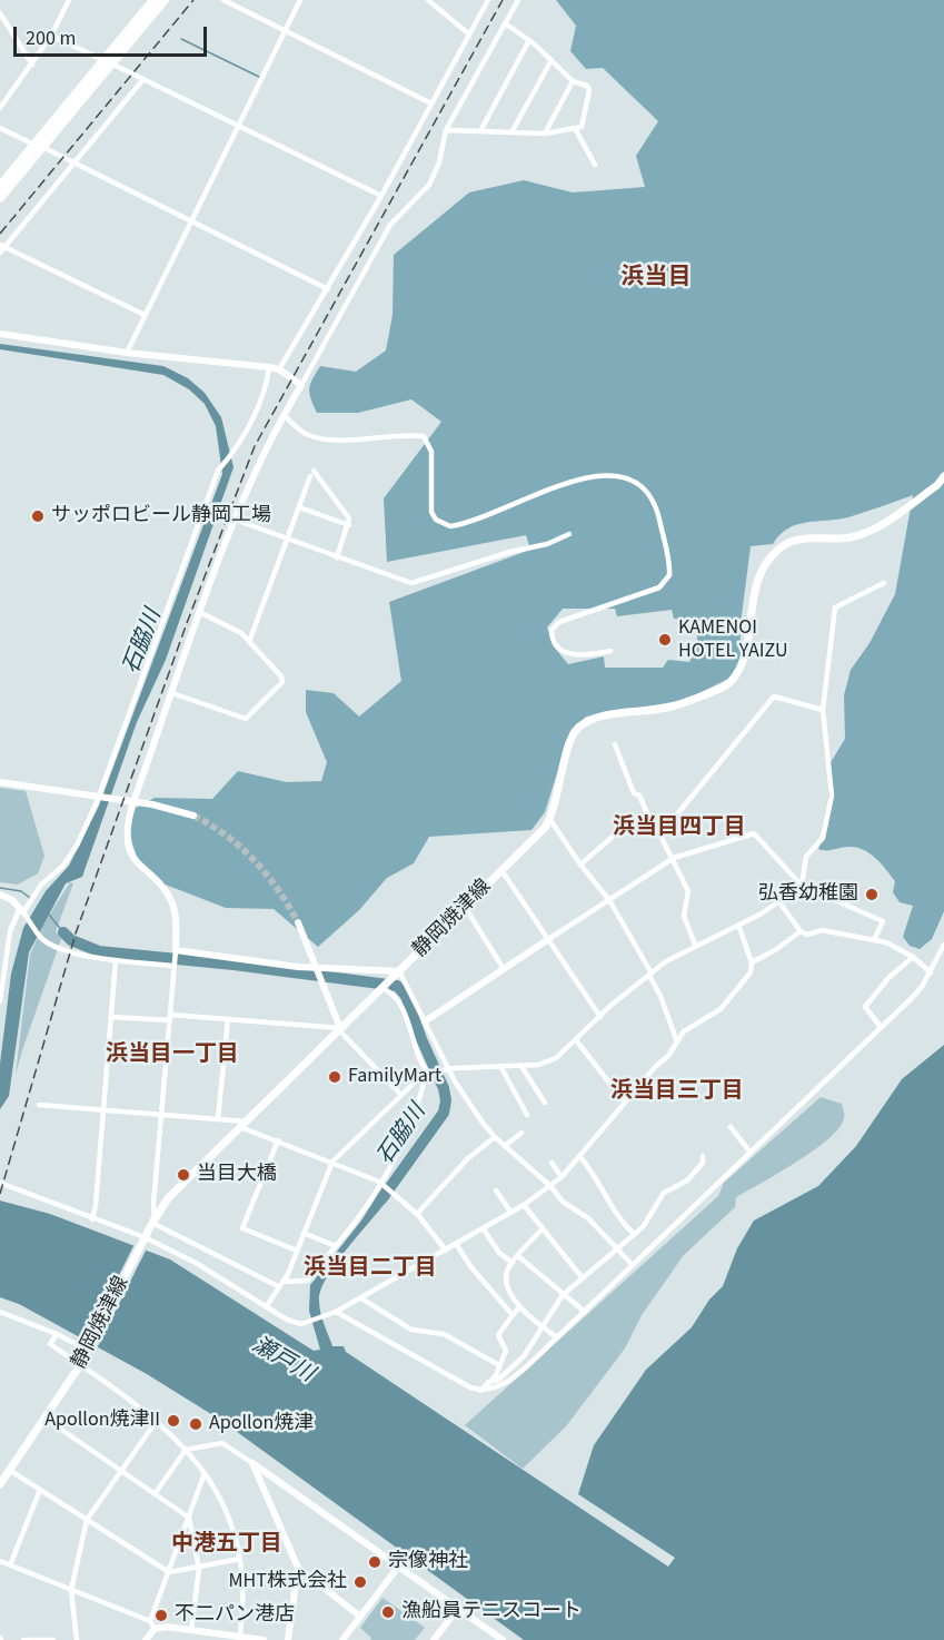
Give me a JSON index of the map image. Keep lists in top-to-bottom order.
{
  "streets": {
    "main road": ["静岡焼津線"]
  },
  "districts": [
    "浜当目",
    "浜当目四丁目",
    "浜当目一丁目",
    "浜当目三丁目",
    "浜当目二丁目",
    "中港五丁目"
  ],
  "water": ["石脇川", "瀬戸川"],
  "places": [
    "サッポロビール静岡工場",
    "KAMENOI HOTEL YAIZU",
    "弘香幼稚園",
    "FamilyMart",
    "当目大橋",
    "Apollon焼津II",
    "Apollon焼津",
    "宗像神社",
    "MHT株式会社",
    "漁船員テニスコート",
    "不二パン港店"
  ],
  "scale_bar": "200 m"
}
